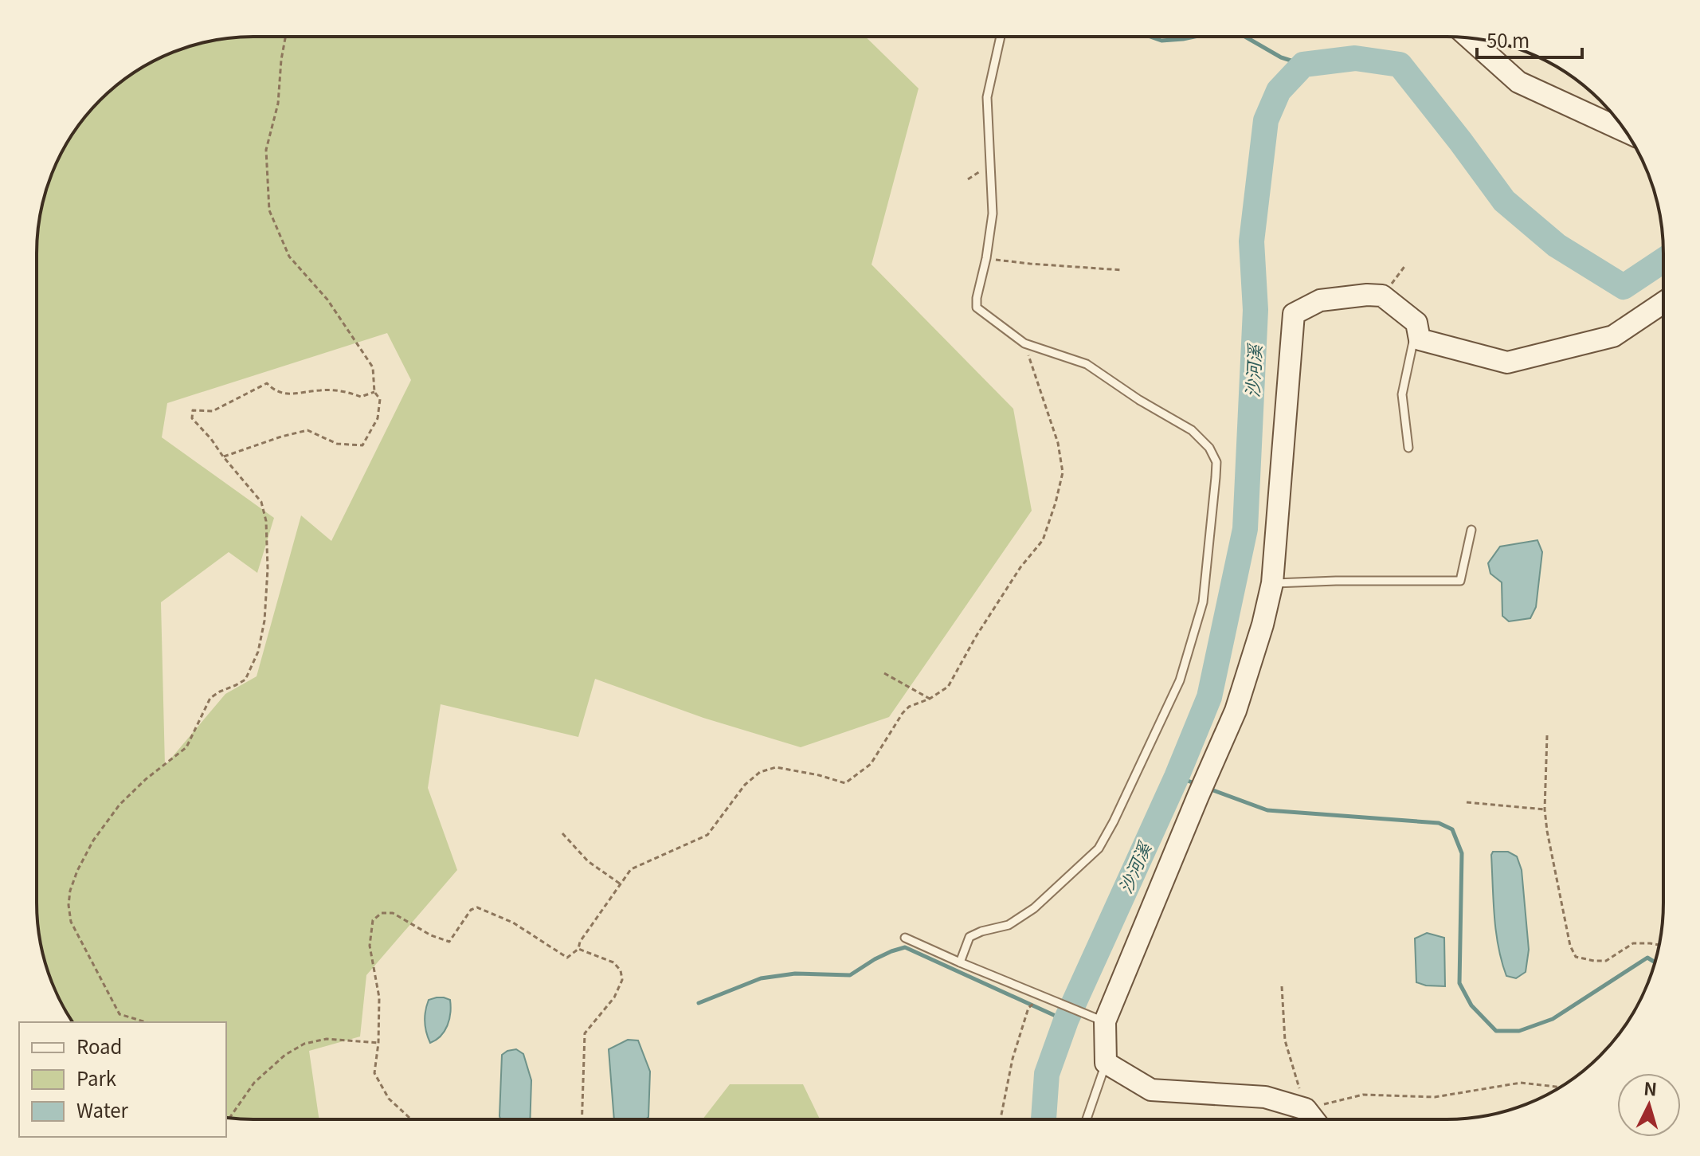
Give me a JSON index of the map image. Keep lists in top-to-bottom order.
{
  "water": ["沙河溪"],
  "legend": ["Road", "Park", "Water"],
  "scale_bar": "50 m",
  "north": "top"
}
